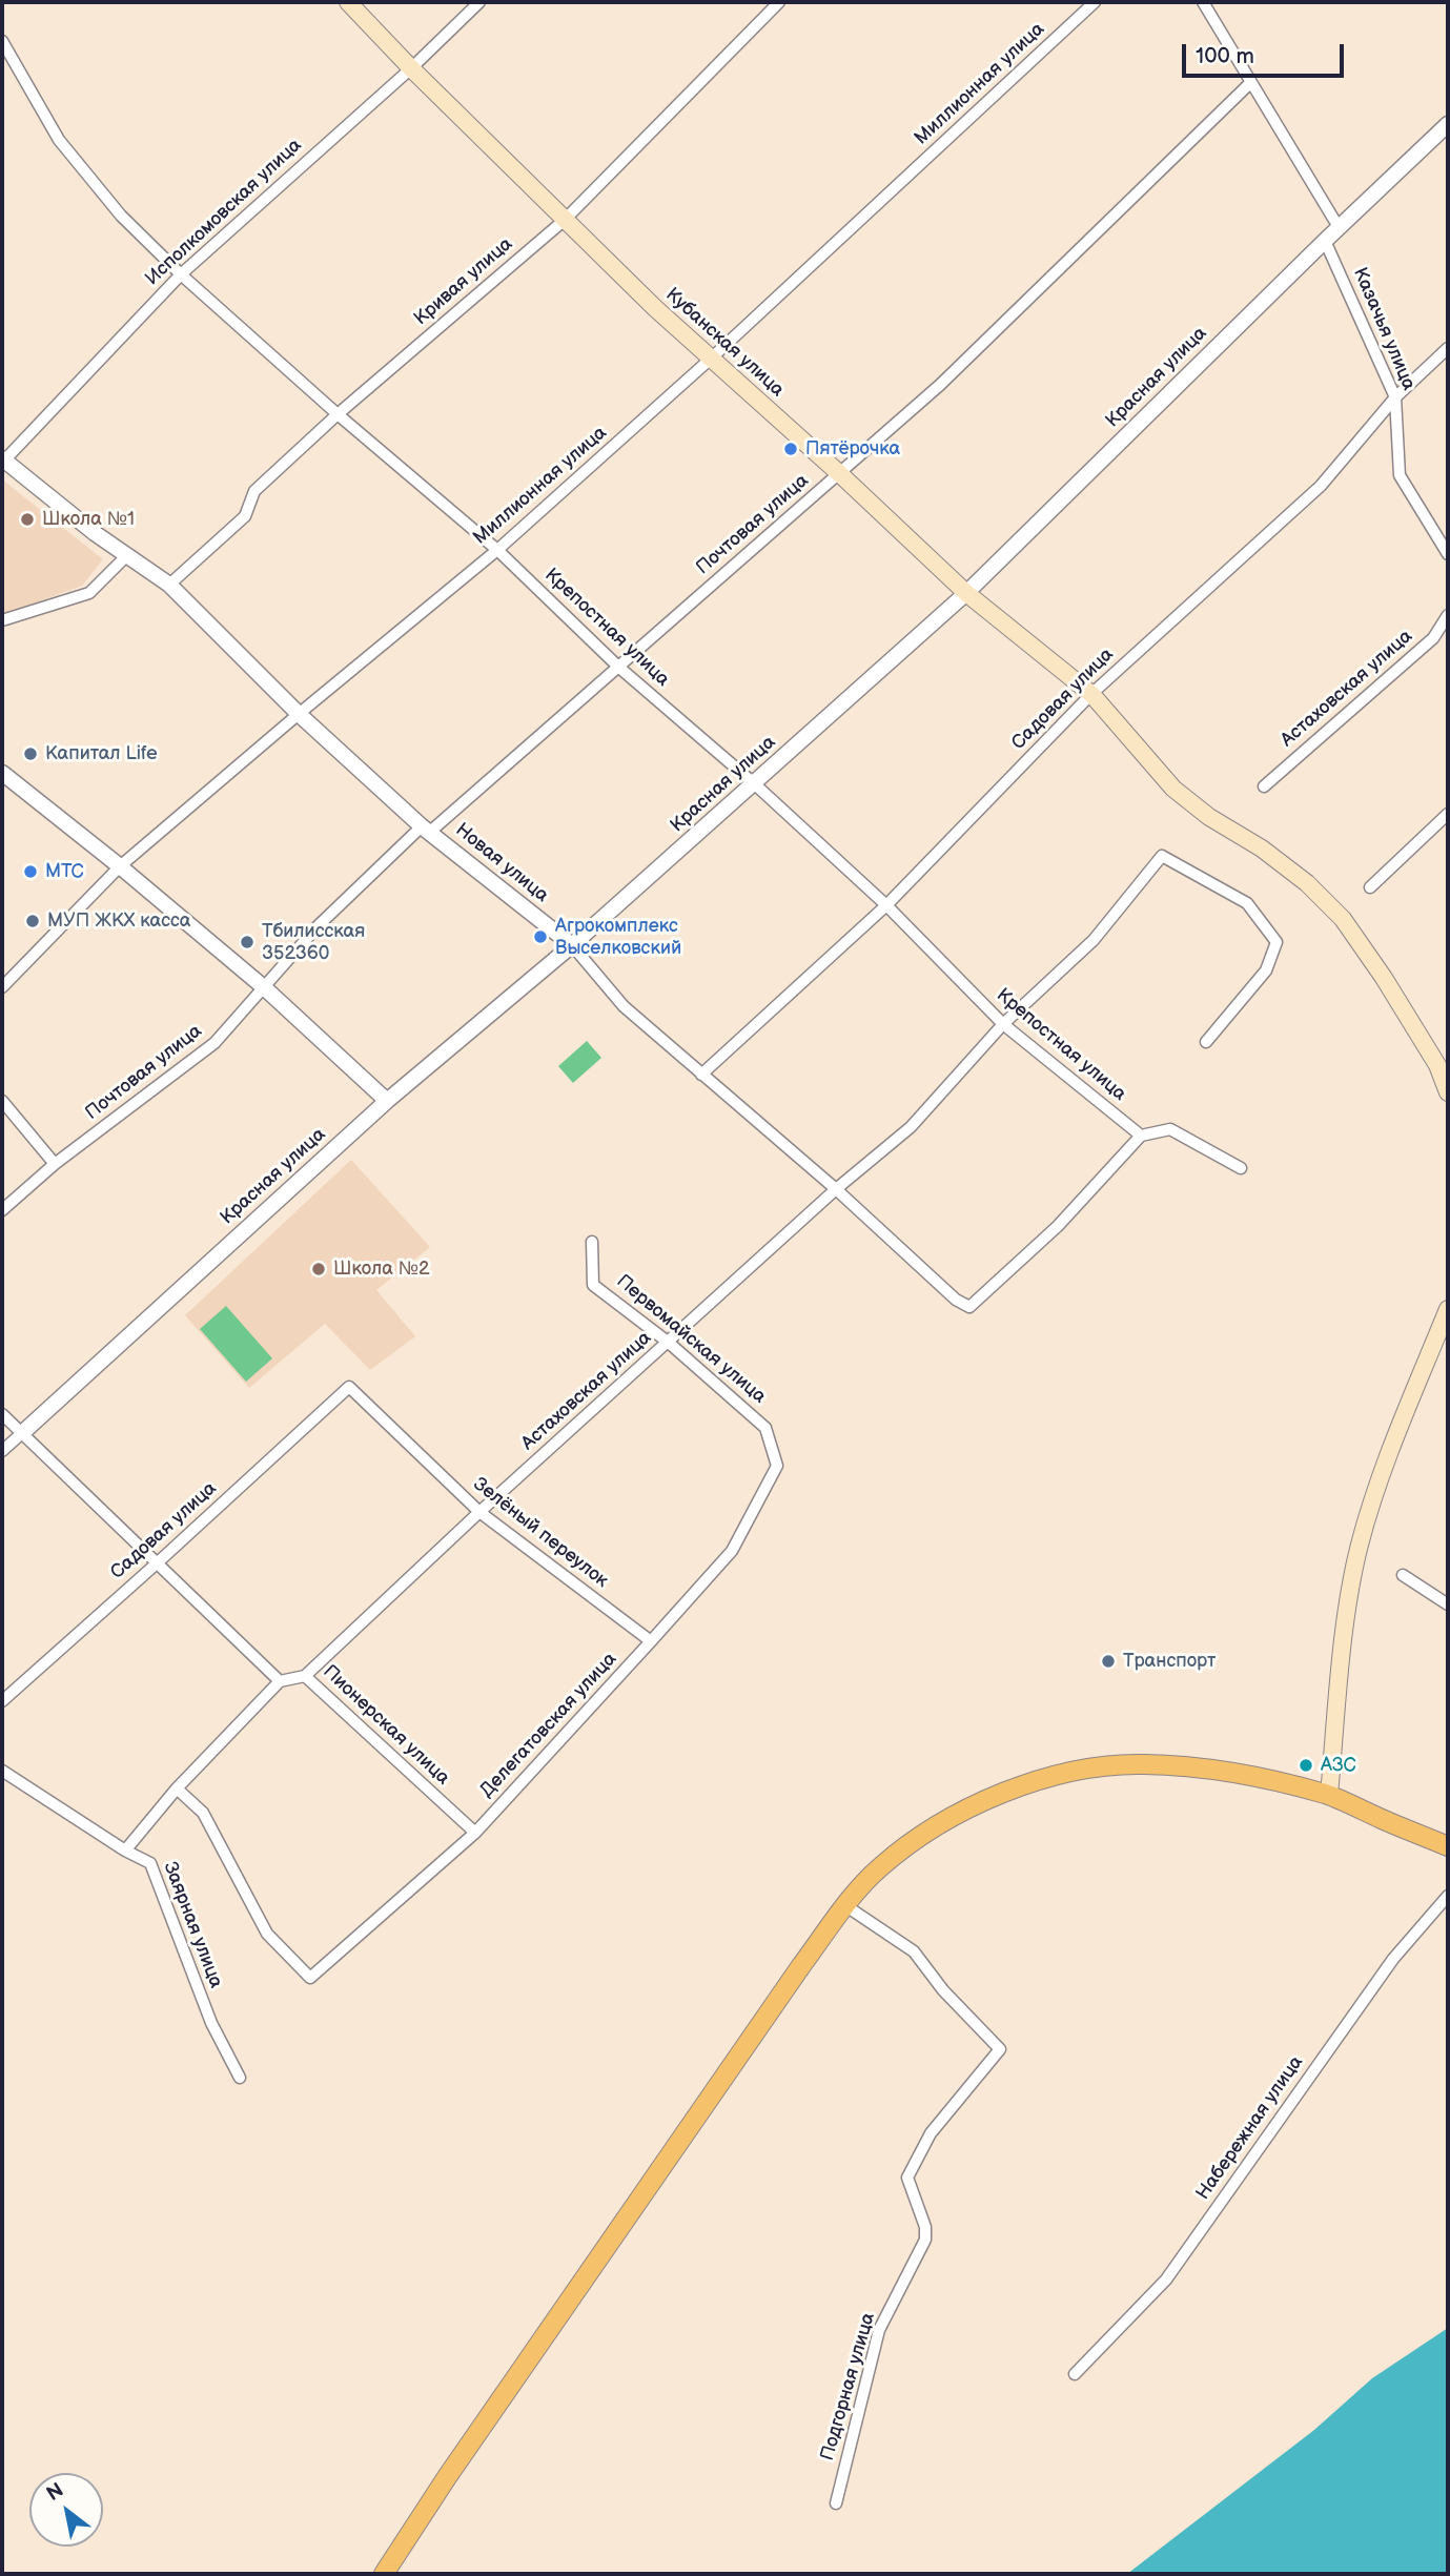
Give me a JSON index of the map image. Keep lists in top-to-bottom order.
{
  "streets": {
    "main road": ["Кубанская улица"],
    "street": [
      "Миллионная улица",
      "Исполкомовская улица",
      "Кривая улица",
      "Казачья улица",
      "Красная улица",
      "Почтовая улица",
      "Крепостная улица",
      "Астаховская улица",
      "Садовая улица",
      "Новая улица",
      "Первомайская улица",
      "Зелёный переулок",
      "Пионерская улица",
      "Делегатовская улица",
      "Заярная улица",
      "Набережная улица",
      "Подгорная улица"
    ]
  },
  "crossings": [
    ["Миллионная улица", "Кубанская улица"],
    ["Миллионная улица", "Крепостная улица"],
    ["Миллионная улица", "Новая улица"],
    ["Исполкомовская улица", "Кубанская улица"],
    ["Исполкомовская улица", "Крепостная улица"],
    ["Исполкомовская улица", "Новая улица"],
    ["Кривая улица", "Кубанская улица"],
    ["Кривая улица", "Крепостная улица"],
    ["Кривая улица", "Новая улица"],
    ["Казачья улица", "Красная улица"],
    ["Казачья улица", "Садовая улица"],
    ["Кубанская улица", "Красная улица"],
    ["Кубанская улица", "Почтовая улица"],
    ["Кубанская улица", "Садовая улица"],
    ["Красная улица", "Крепостная улица"],
    ["Красная улица", "Новая улица"],
    ["Почтовая улица", "Крепостная улица"],
    ["Почтовая улица", "Новая улица"],
    ["Крепостная улица", "Астаховская улица"],
    ["Крепостная улица", "Садовая улица"],
    ["Крепостная улица", "Новая улица"],
    ["Астаховская улица", "Новая улица"],
    ["Астаховская улица", "Первомайская улица"],
    ["Астаховская улица", "Зелёный переулок"],
    ["Астаховская улица", "Пионерская улица"],
    ["Садовая улица", "Новая улица"],
    ["Садовая улица", "Зелёный переулок"],
    ["Первомайская улица", "Делегатовская улица"],
    ["Зелёный переулок", "Делегатовская улица"],
    ["Пионерская улица", "Делегатовская улица"]
  ],
  "places": [
    "Пятёрочка",
    "Школа №1",
    "Капитал Life",
    "МТС",
    "МУП ЖКХ касса",
    "Агрокомплекс Выселковский",
    "Тбилисская 352360",
    "Школа №2",
    "Транспорт",
    "АЗС"
  ],
  "scale_bar": "100 m",
  "north": "top left"
}
